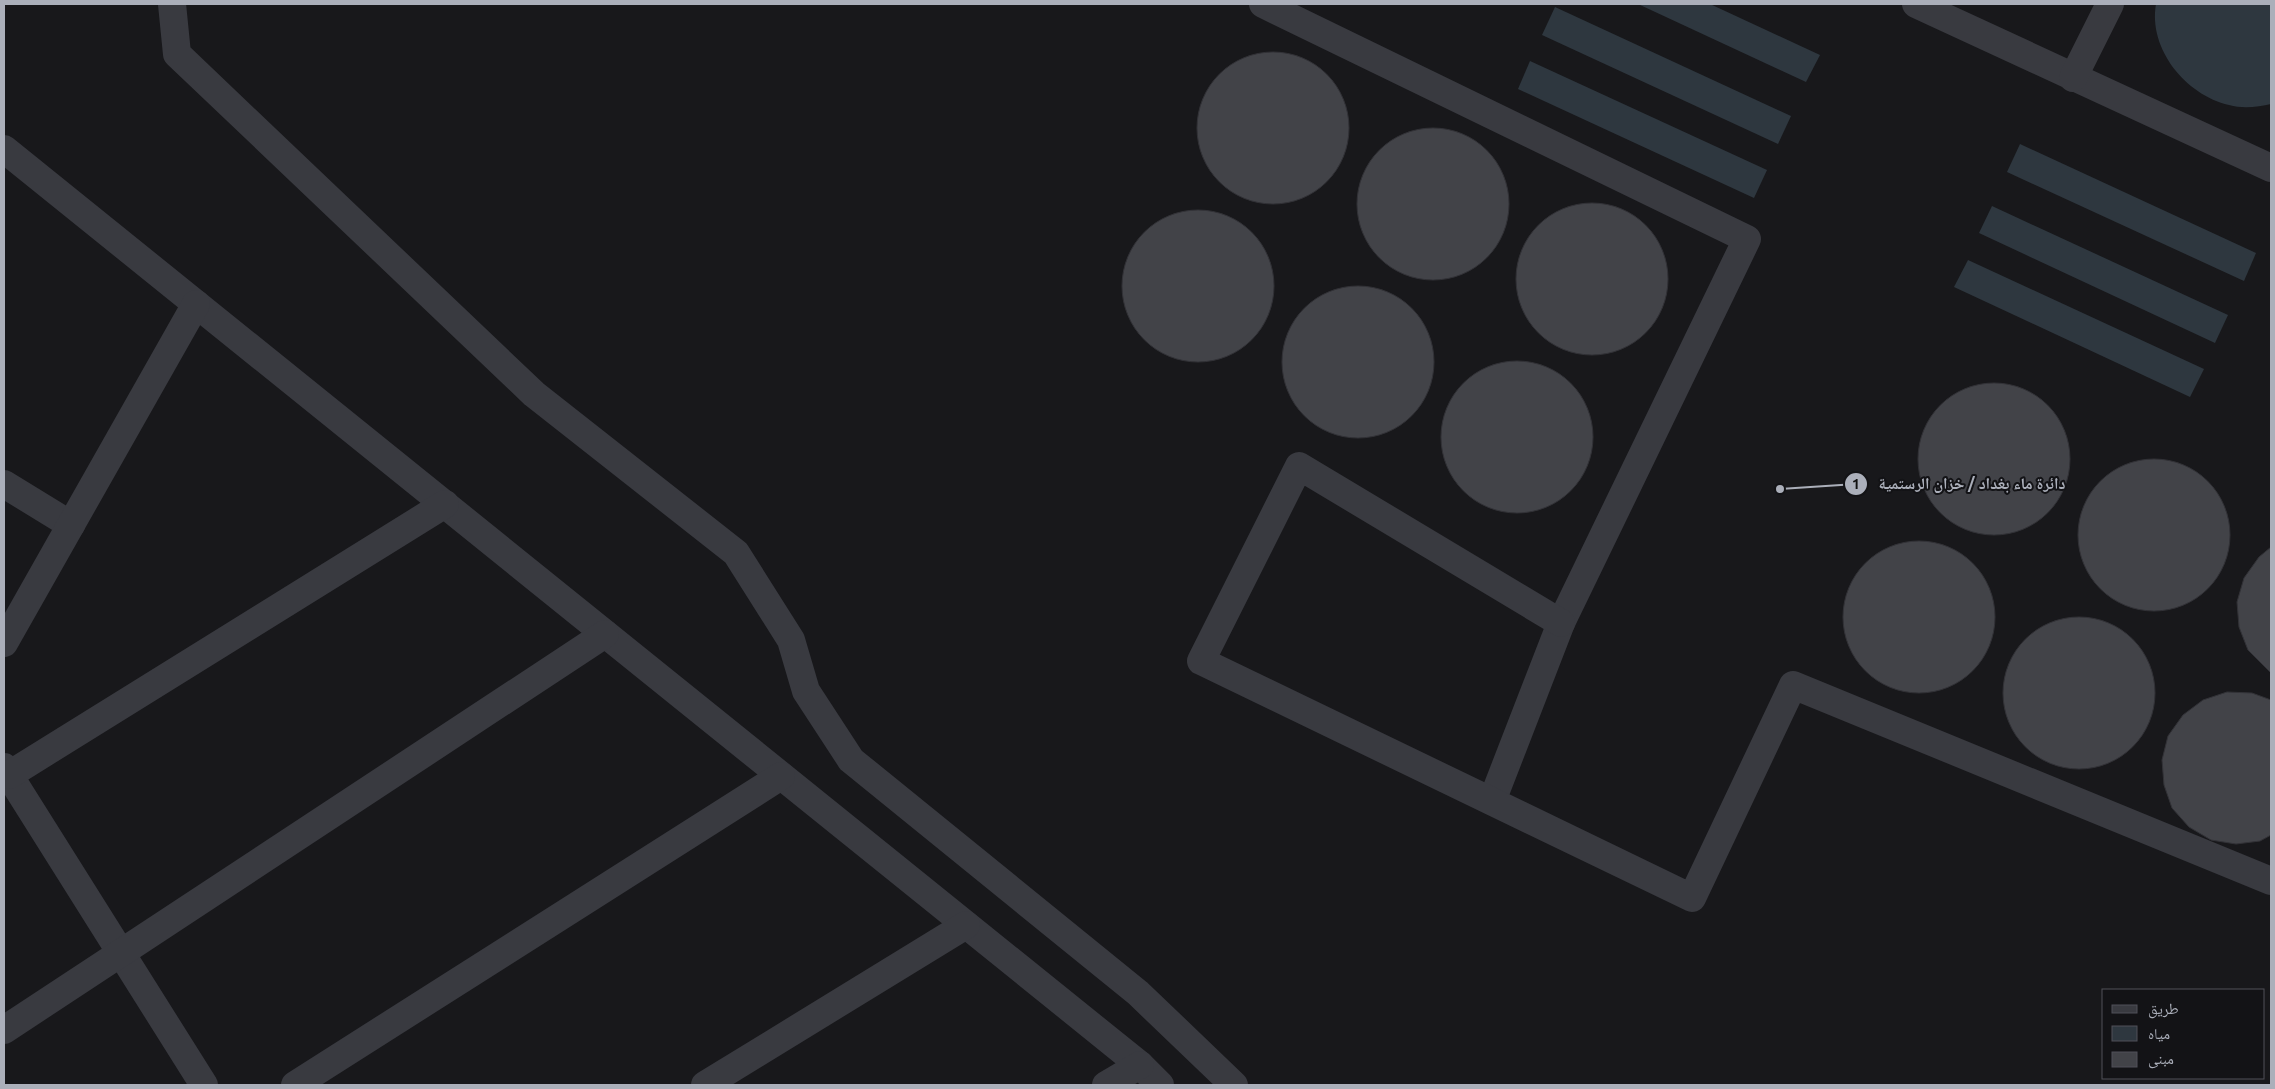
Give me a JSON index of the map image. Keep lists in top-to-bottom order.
{
  "places": ["دائرة ماء بغداد / خزان الرستمية"],
  "legend": ["طريق", "مياه", "مبنى"]
}
